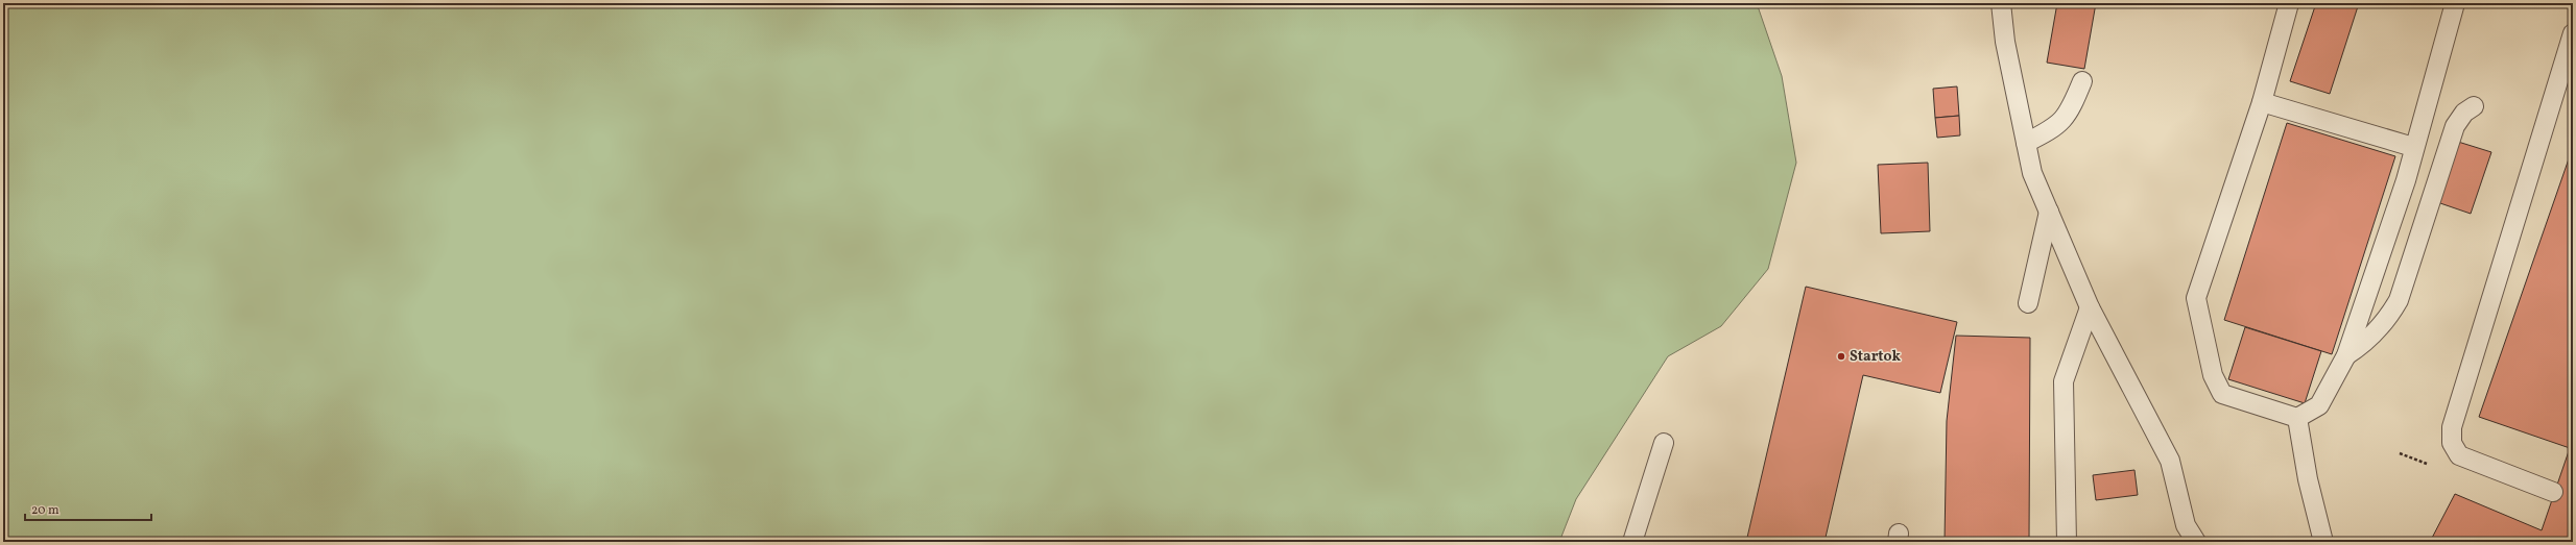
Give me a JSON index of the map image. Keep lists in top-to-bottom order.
{
  "places": ["Startok"],
  "scale_bar": "20 m"
}
